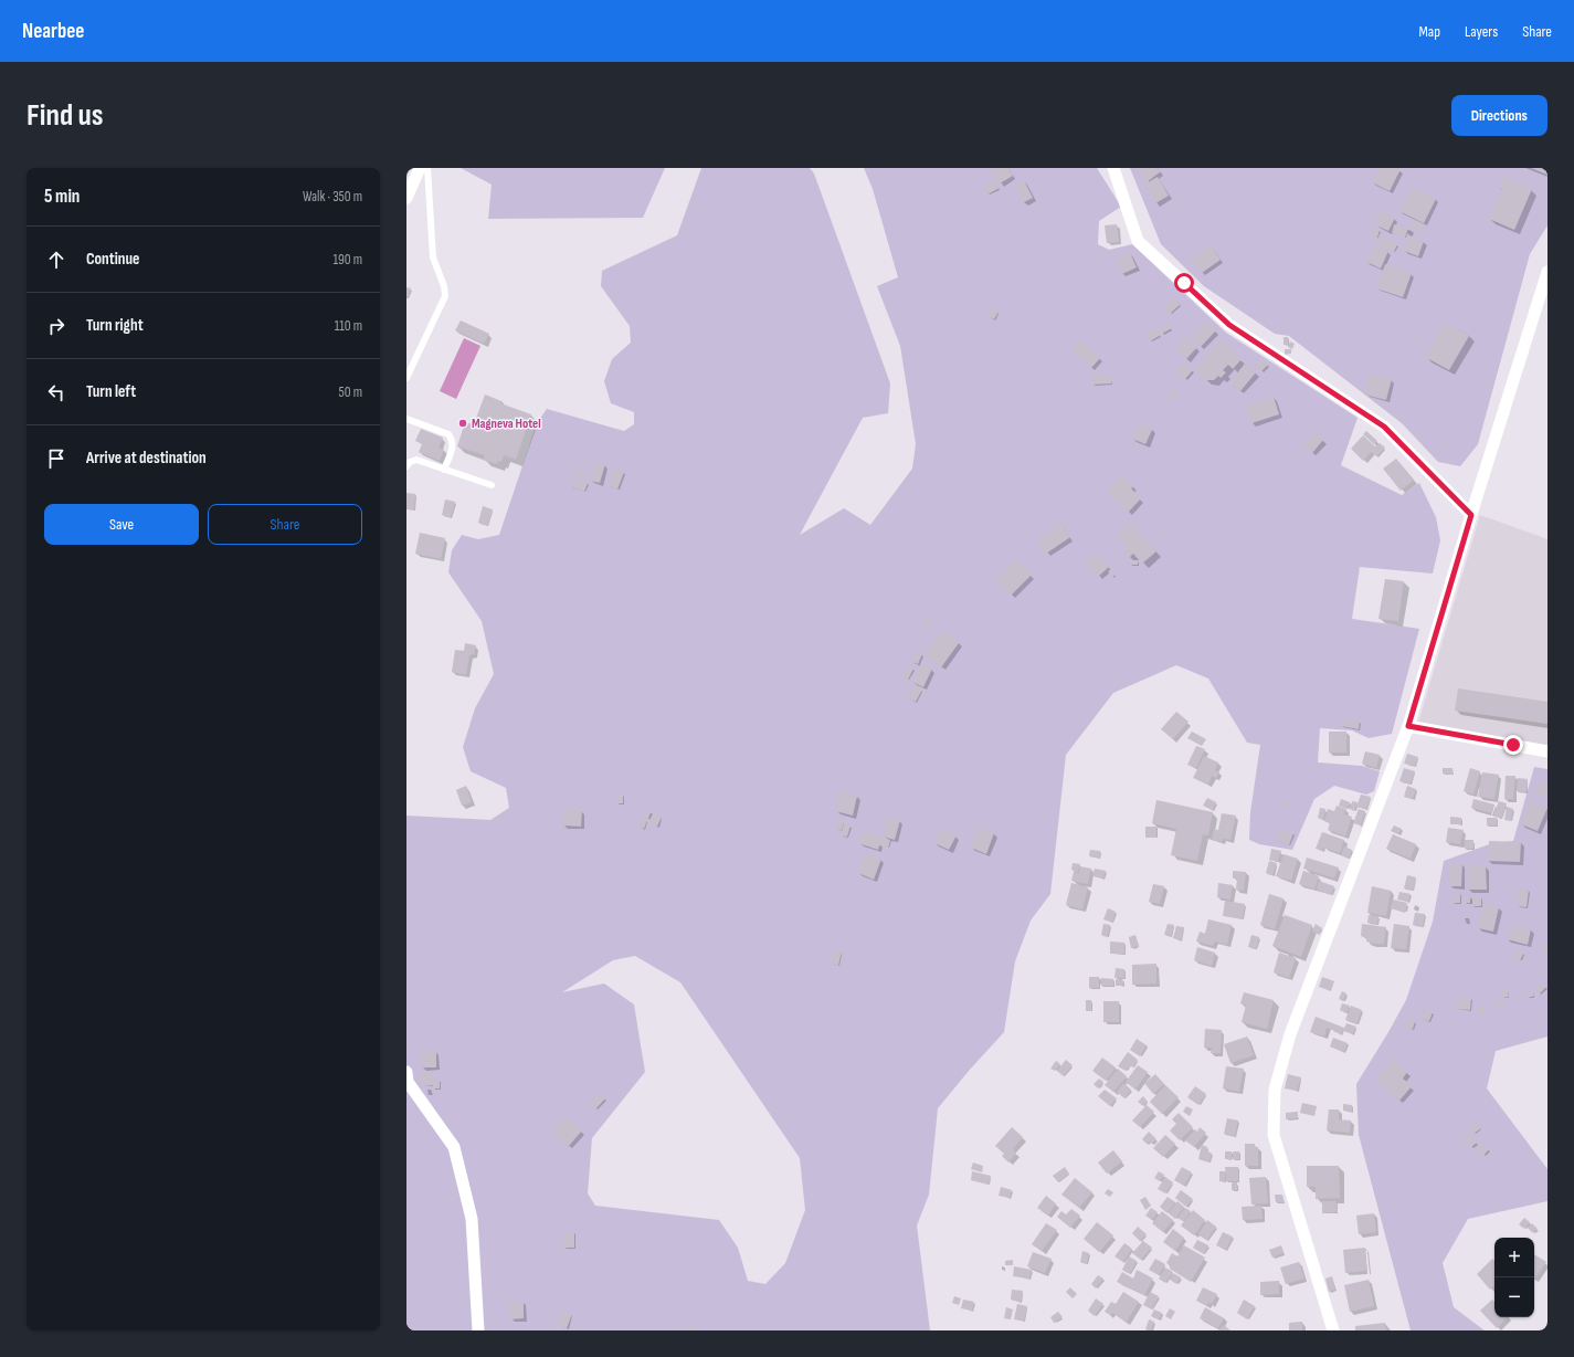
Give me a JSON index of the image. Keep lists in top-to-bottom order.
{
  "places": ["Magneva Hotel"],
  "page": {
    "header": "Nearbee",
    "nav": ["Map", "Layers", "Share"],
    "buttons": [
      "Directions",
      ["Save", "Share"]
    ],
    "title": "Find us",
    "heading": ["5 min", "Walk · 350 m"],
    "list": [
      ["Continue", "190 m"],
      ["Turn right", "110 m"],
      ["Turn left", "50 m"],
      "Arrive at destination"
    ],
    "map_buttons": ["+", "−"]
  }
}
